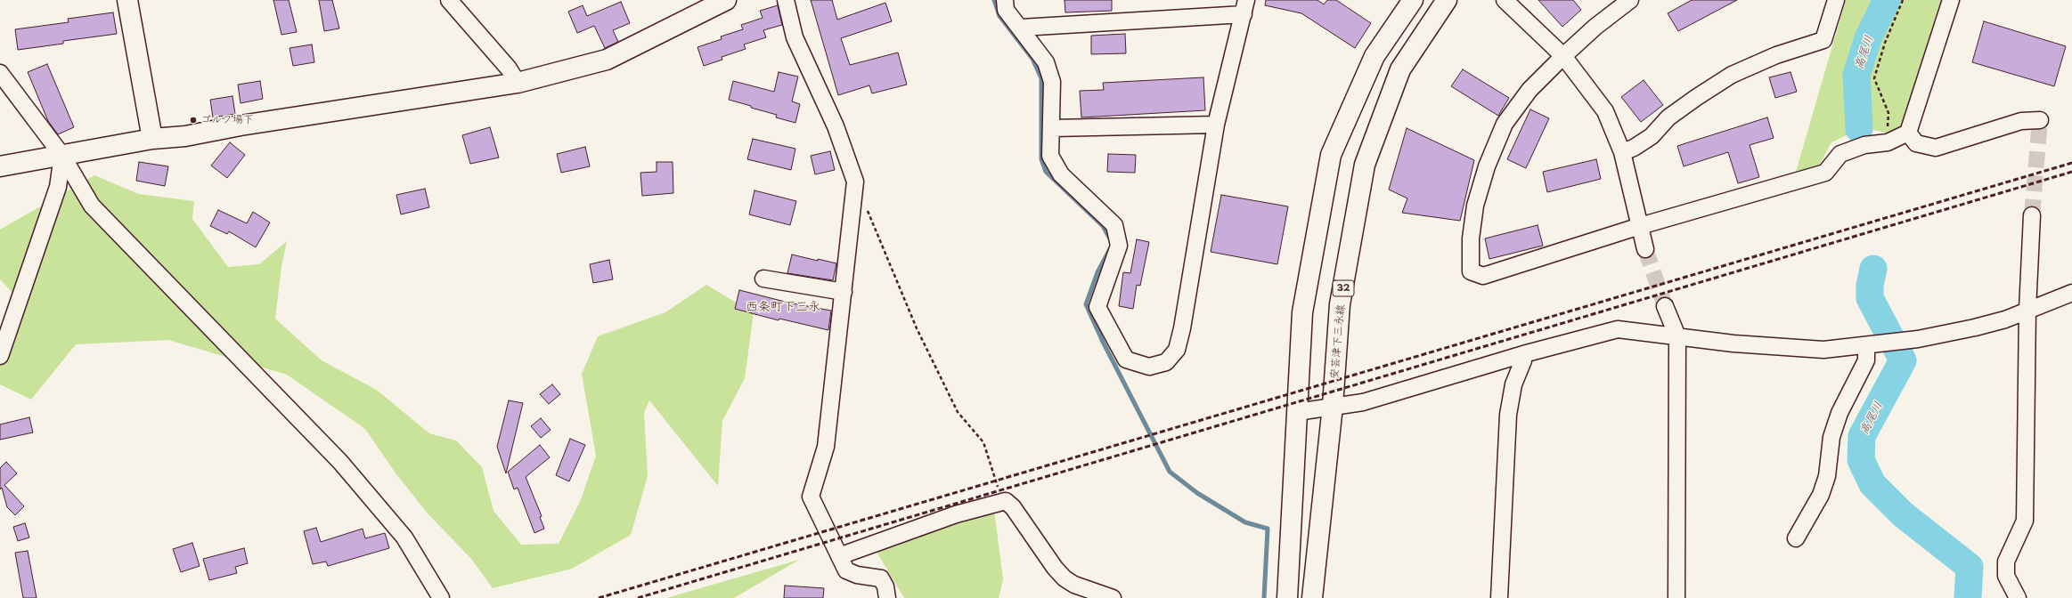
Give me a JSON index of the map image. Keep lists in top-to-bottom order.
{
  "streets": {
    "main road": ["32", "安芸津下三永線"]
  },
  "districts": ["西条町下三永"],
  "water": ["高尾川"],
  "places": ["ゴルフ場下"]
}
